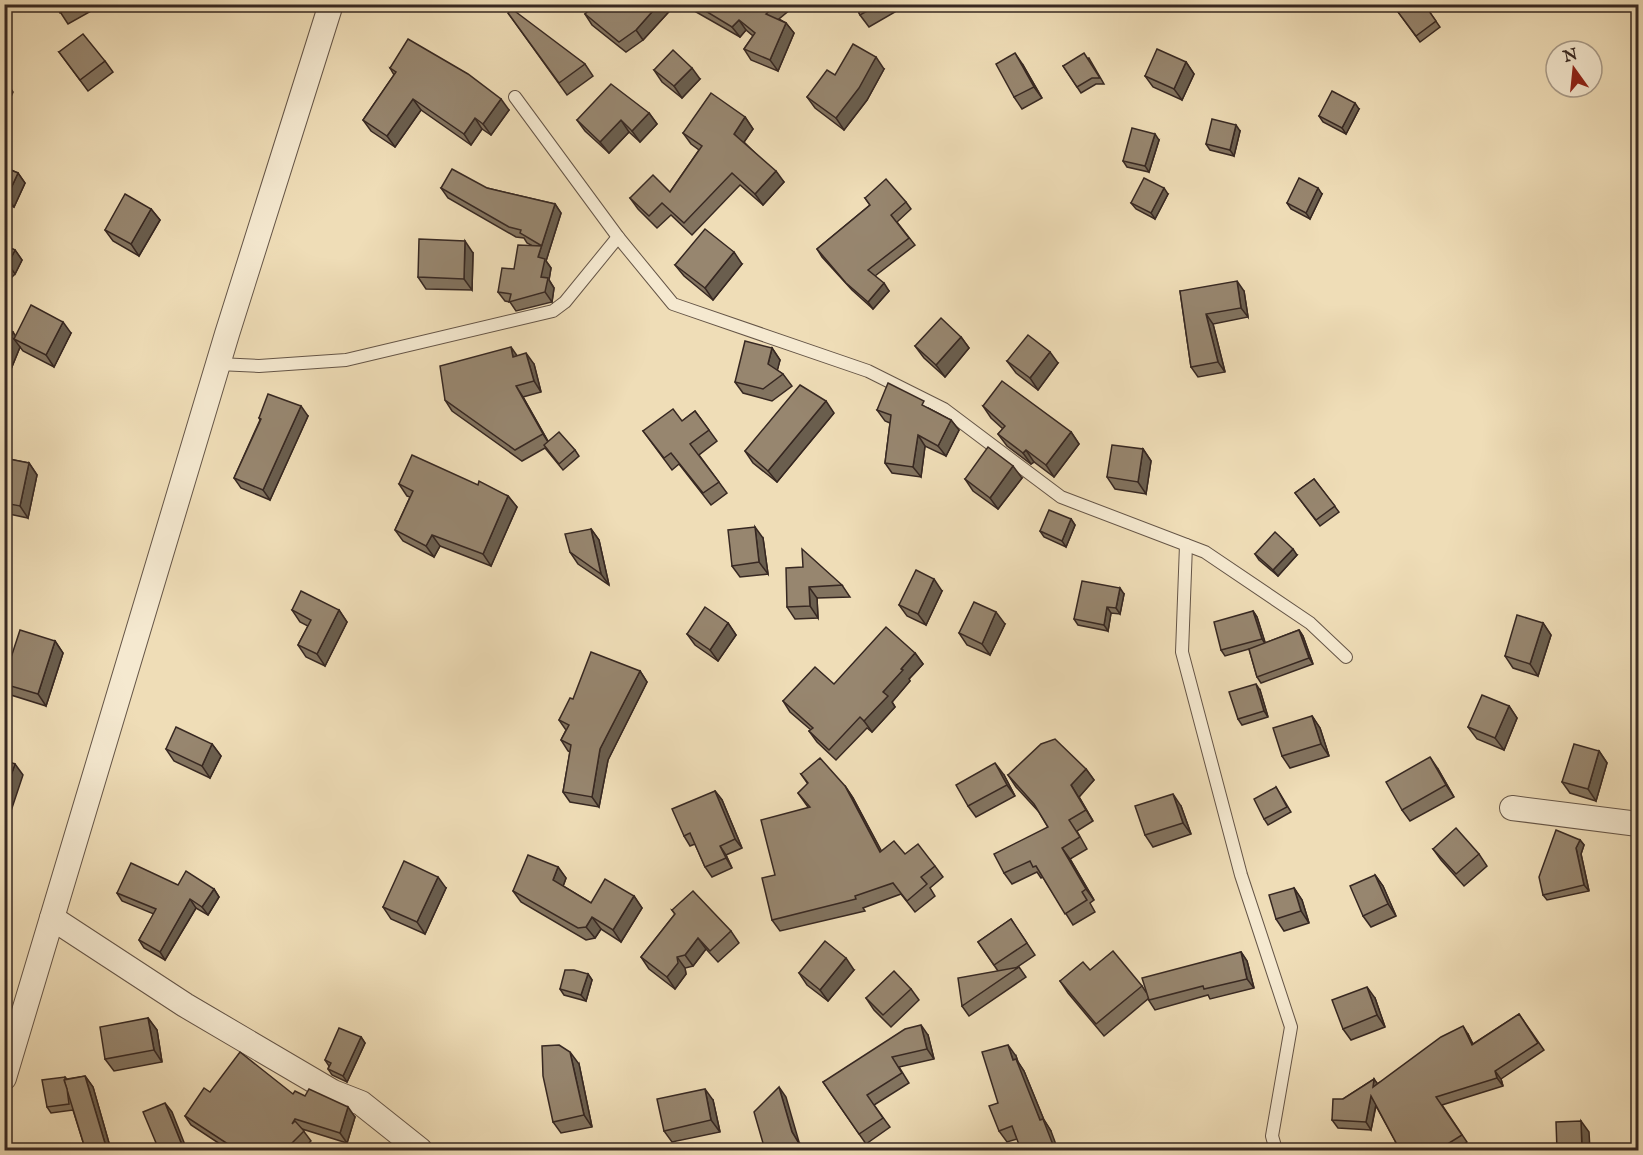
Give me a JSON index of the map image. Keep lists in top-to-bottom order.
{
  "north": "top"
}
